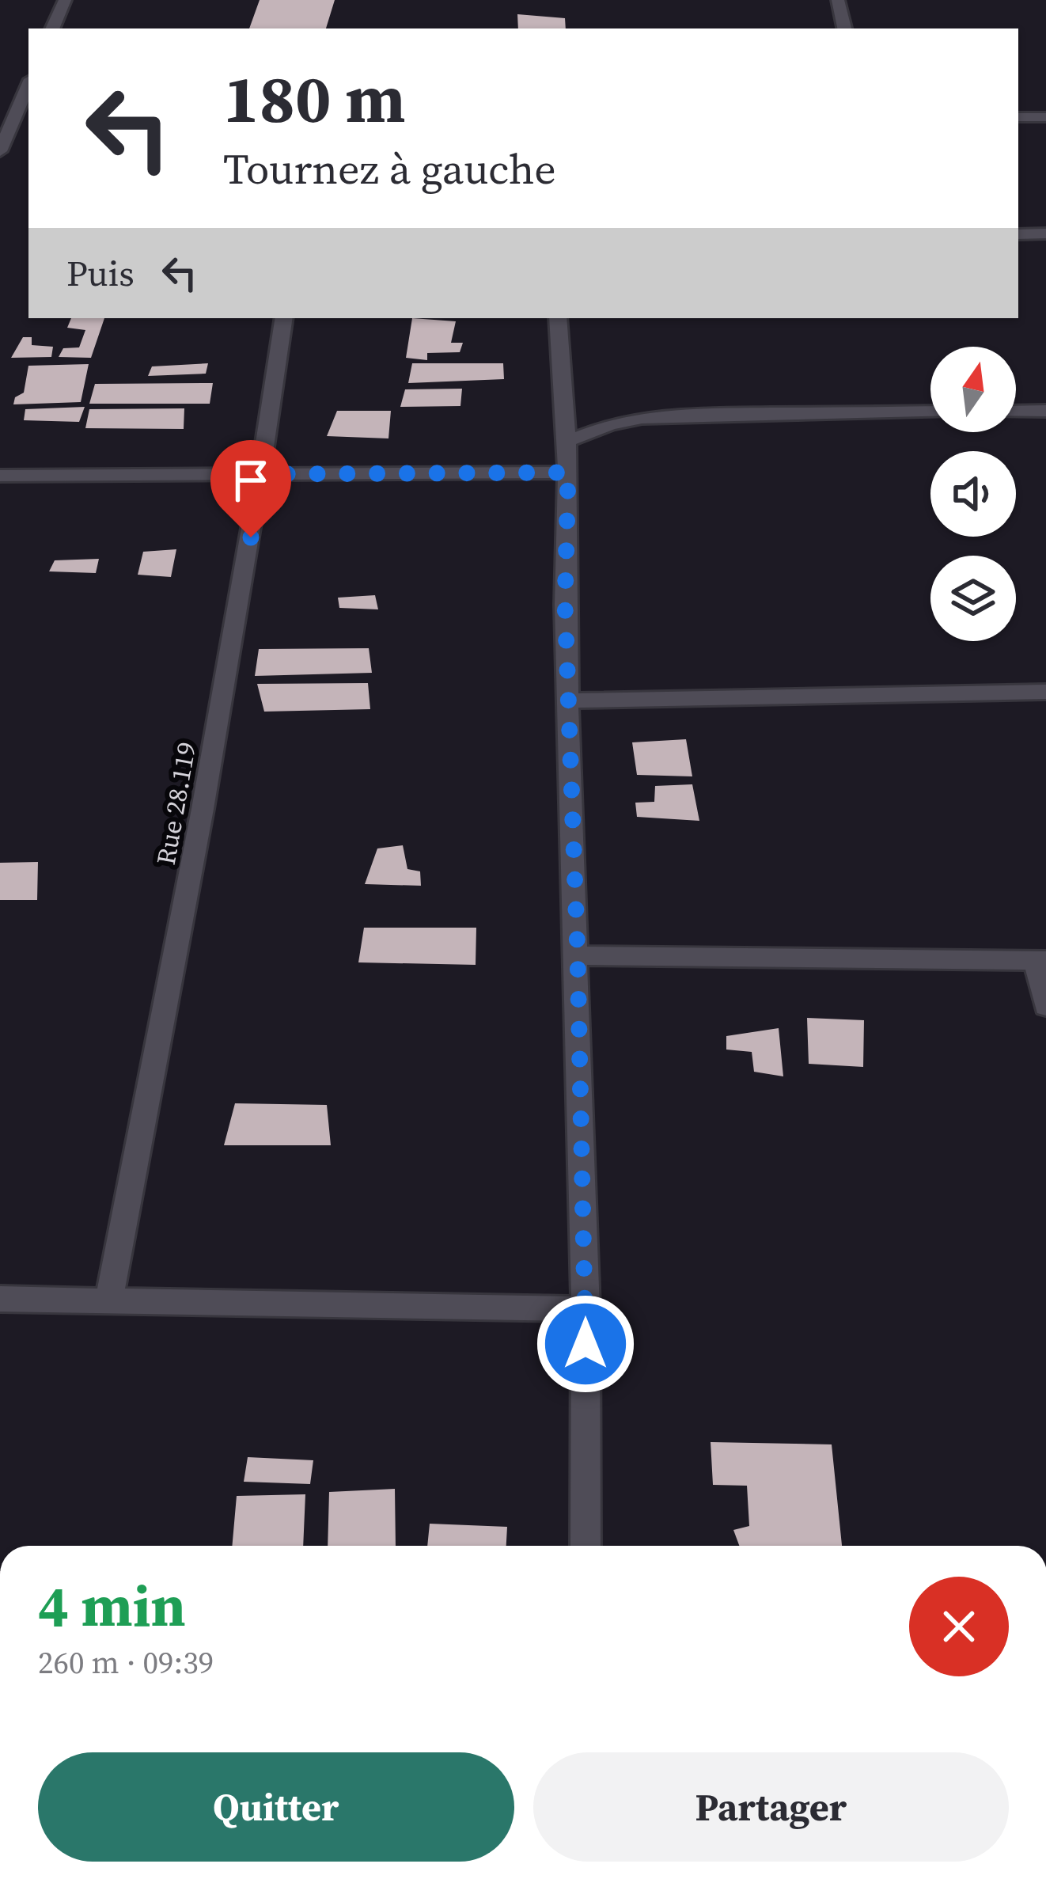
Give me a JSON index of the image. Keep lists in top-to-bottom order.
{
  "streets": {
    "street": ["Rue 28.119"]
  },
  "north": "top",
  "page": {
    "turn": ["180 m", "Tournez à gauche"],
    "then": "Puis",
    "heading": ["4 min", "260 m · 09:39"],
    "buttons": ["Quitter", "Partager"]
  }
}
